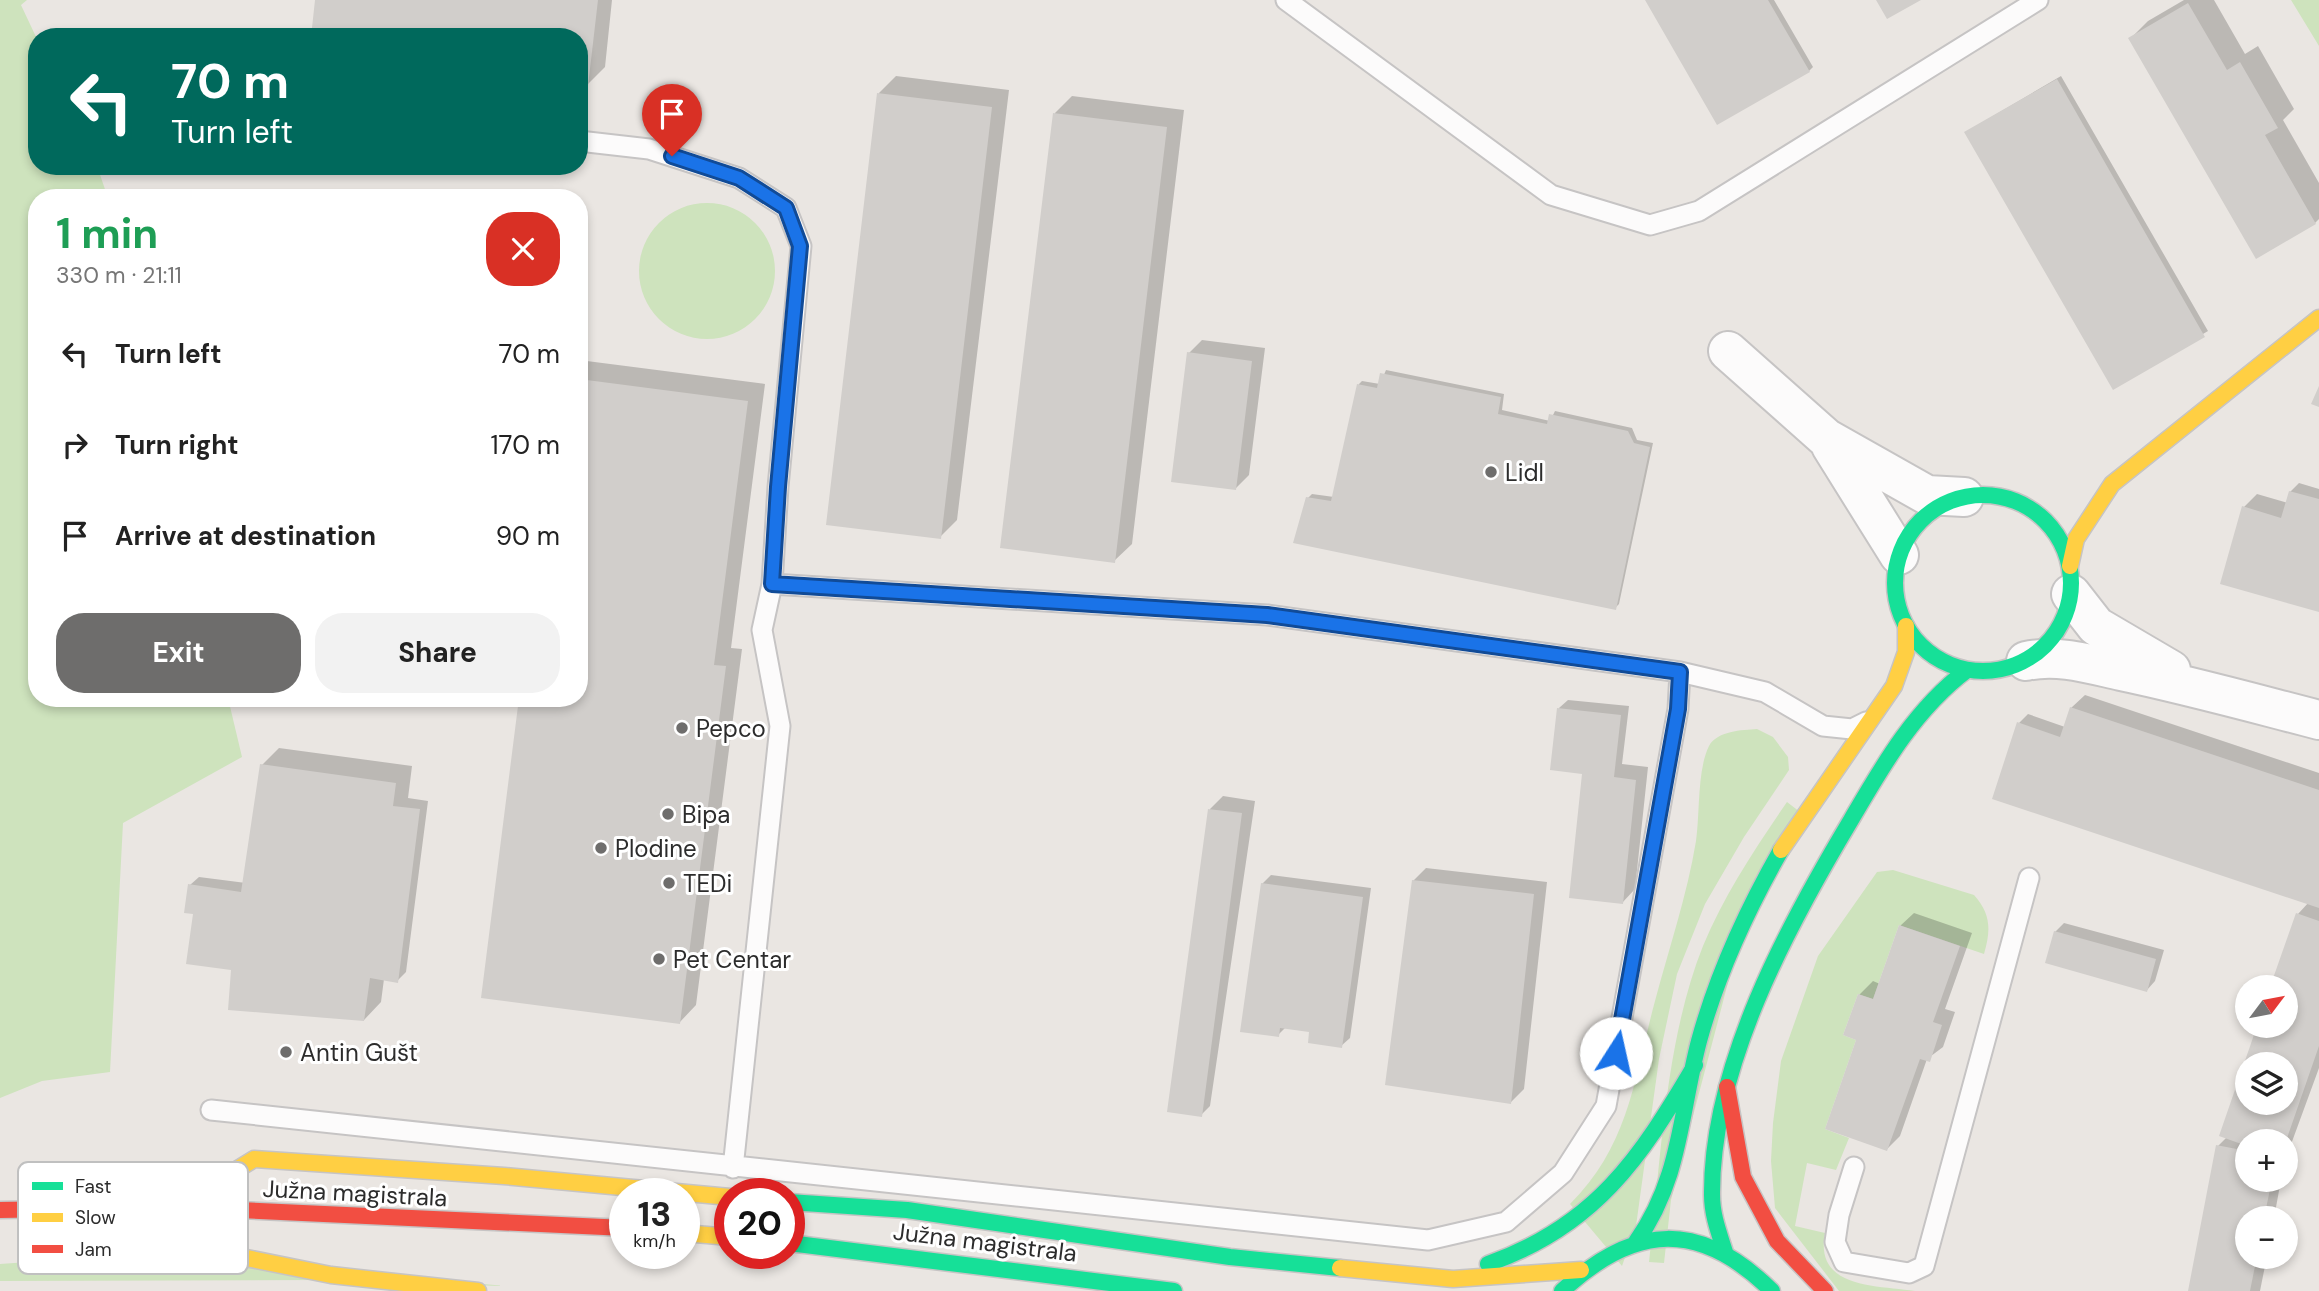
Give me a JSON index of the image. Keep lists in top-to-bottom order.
{
  "streets": {
    "main road": ["Južna magistrala"]
  },
  "places": [
    "Lidl",
    "Pepco",
    "Bipa",
    "Plodine",
    "TEDi",
    "Pet Centar",
    "Antin Gušt"
  ],
  "legend": ["Fast", "Slow", "Jam"],
  "north": "top right",
  "page": {
    "turn": ["70 m", "Turn left"],
    "heading": ["1 min", "330 m · 21:11"],
    "list": [
      {
        "name": "Turn left",
        "value": "70 m"
      },
      {
        "name": "Turn right",
        "value": "170 m"
      },
      {
        "name": "Arrive at destination",
        "value": "90 m"
      }
    ],
    "buttons": ["Exit", "Share"],
    "map_buttons": ["+", "−"],
    "speed": "13 km/h",
    "limit": "20"
  }
}
